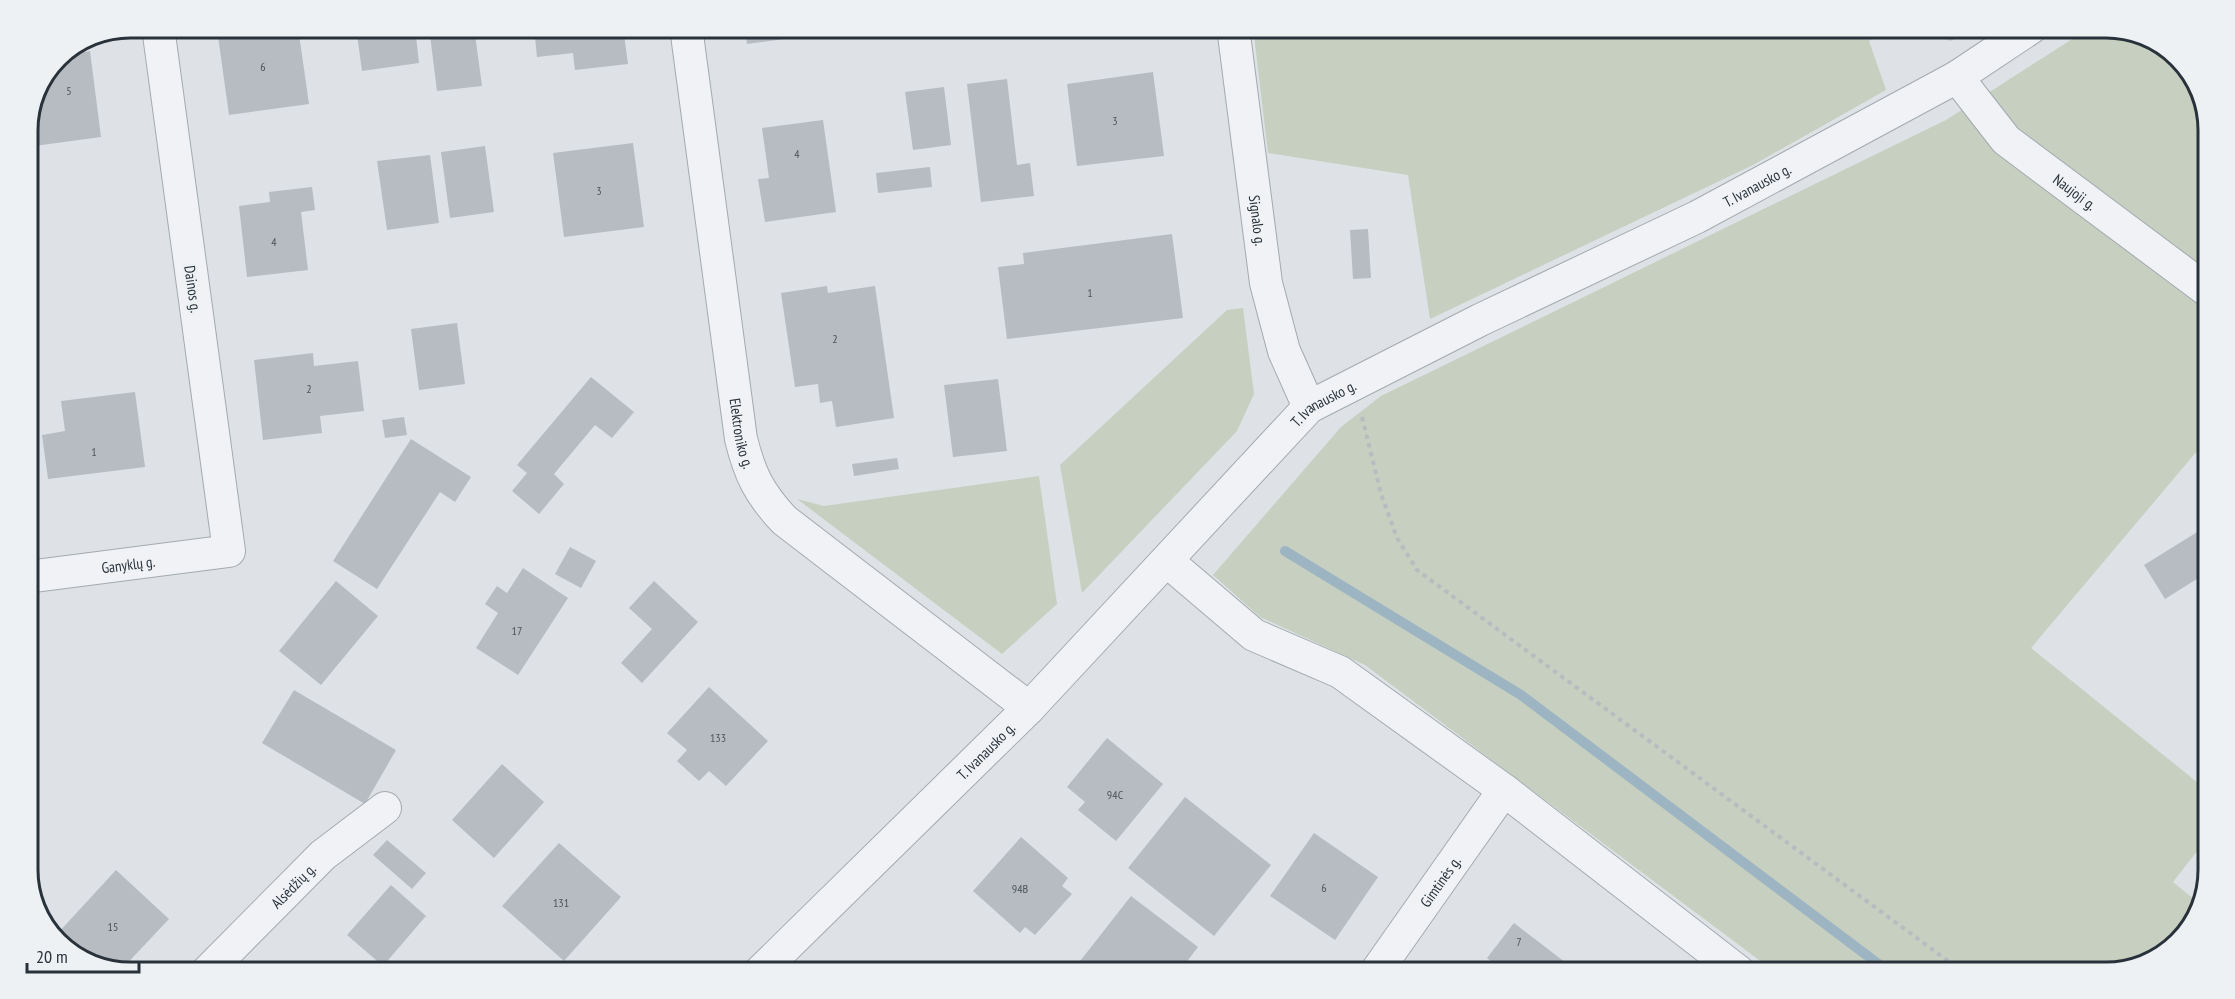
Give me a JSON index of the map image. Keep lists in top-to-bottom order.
{
  "streets": {
    "street": [
      "T. Ivanausko g.",
      "Naujoji g.",
      "Signalo g.",
      "Dainos g.",
      "Elektroniko g.",
      "Ganyklų g.",
      "Gimtinės g.",
      "Alsėdžių g."
    ]
  },
  "crossings": [
    ["T. Ivanausko g.", "Naujoji g."],
    ["T. Ivanausko g.", "Signalo g."],
    ["T. Ivanausko g.", "Elektroniko g."],
    ["Dainos g.", "Ganyklų g."]
  ],
  "house_numbers": [
    "6",
    "5",
    "3",
    "4",
    "3",
    "4",
    "1",
    "2",
    "2",
    "1",
    "17",
    "133",
    "94C",
    "6",
    "94B",
    "131",
    "15",
    "7"
  ],
  "scale_bar": "20 m"
}
